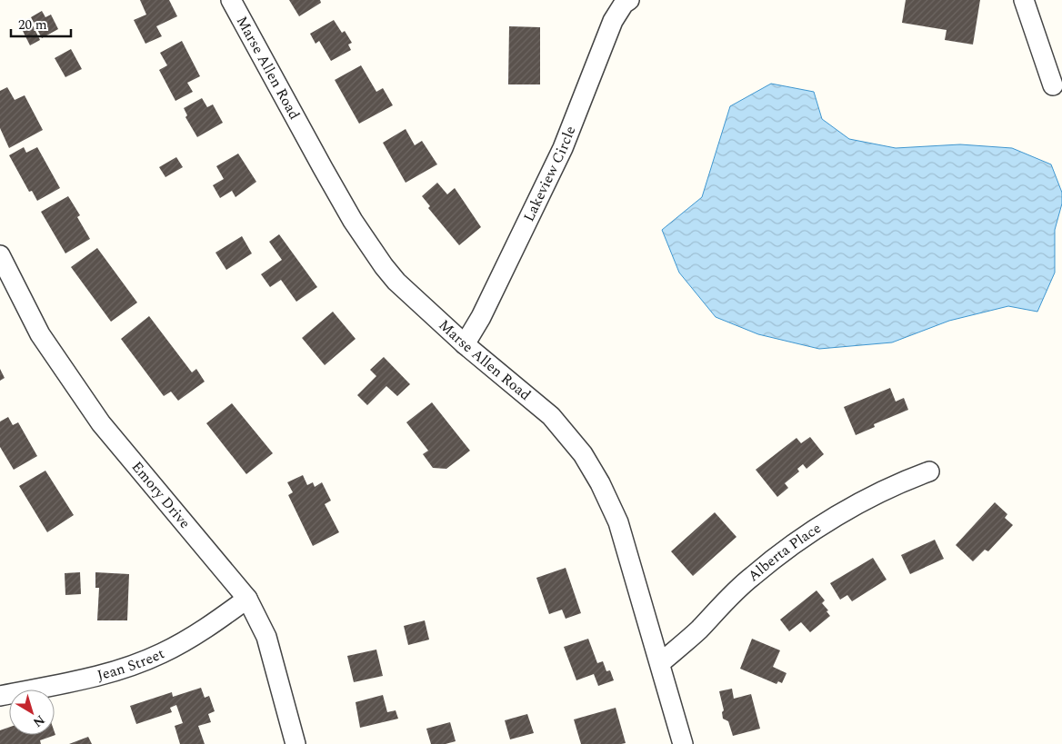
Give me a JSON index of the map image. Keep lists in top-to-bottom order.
{
  "streets": {
    "street": [
      "Marse Allen Road",
      "Lakeview Circle",
      "Emory Drive",
      "Alberta Place",
      "Jean Street"
    ]
  },
  "crossings": [
    ["Marse Allen Road", "Lakeview Circle"],
    ["Marse Allen Road", "Alberta Place"],
    ["Emory Drive", "Jean Street"]
  ],
  "scale_bar": "20 m",
  "north": "bottom right"
}
